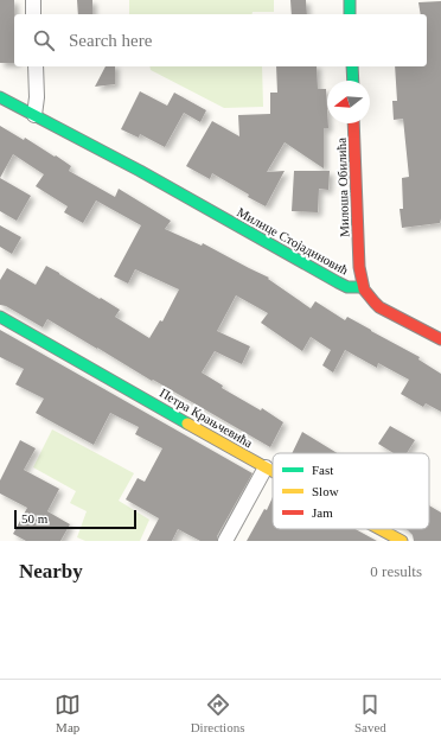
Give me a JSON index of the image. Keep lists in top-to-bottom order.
{
  "streets": {
    "street": ["Милоша Обилића", "Милице Стојадиновић", "Петра Крањчевића"]
  },
  "crossings": [
    ["Милоша Обилића", "Милице Стојадиновић"]
  ],
  "legend": ["Fast", "Slow", "Jam"],
  "scale_bar": "50 m",
  "north": "left",
  "page": {
    "search": "Search here",
    "scale": "50 m",
    "heading": ["Nearby", "0 results"],
    "nav": ["Map", "Directions", "Saved"]
  }
}
